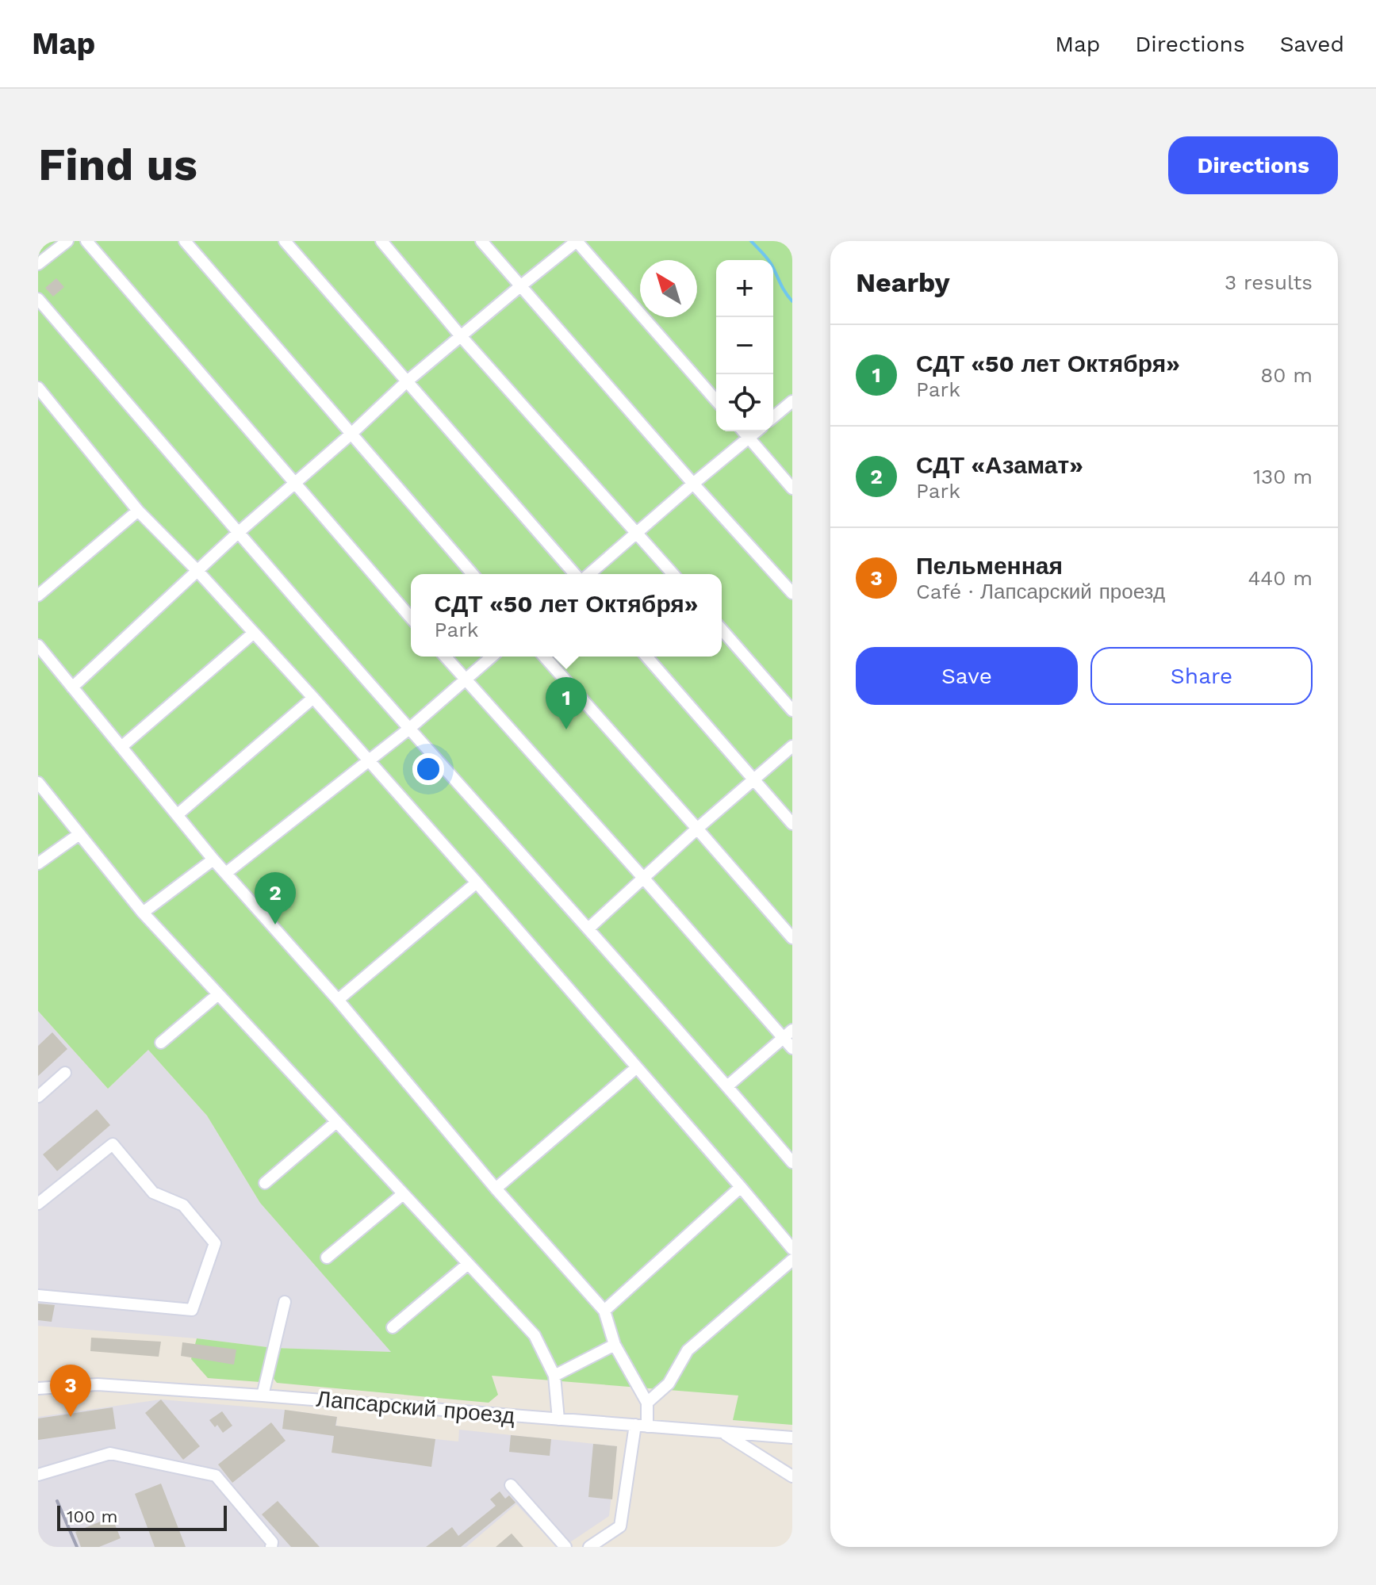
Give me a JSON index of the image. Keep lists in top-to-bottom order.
{
  "streets": {
    "street": ["Лапсарский проезд"]
  },
  "scale_bar": "100 m",
  "north": "top left",
  "page": {
    "header": "Map",
    "nav": ["Map", "Directions", "Saved"],
    "buttons": [
      "Directions",
      ["Save", "Share"]
    ],
    "title": "Find us",
    "heading": ["Nearby", "3 results"],
    "map_buttons": ["+", "−"],
    "list": [
      {
        "mark": "1",
        "name": "СДТ «50 лет Октября»",
        "note": "Park",
        "value": "80 m"
      },
      {
        "mark": "2",
        "name": "СДТ «Азамат»",
        "note": "Park",
        "value": "130 m"
      },
      {
        "mark": "3",
        "name": "Пельменная",
        "note": "Café · Лапсарский проезд",
        "value": "440 m"
      }
    ],
    "popup": ["СДТ «50 лет Октября»", "Park"],
    "pins": ["1", "2", "3"],
    "scale": "100 m"
  }
}
